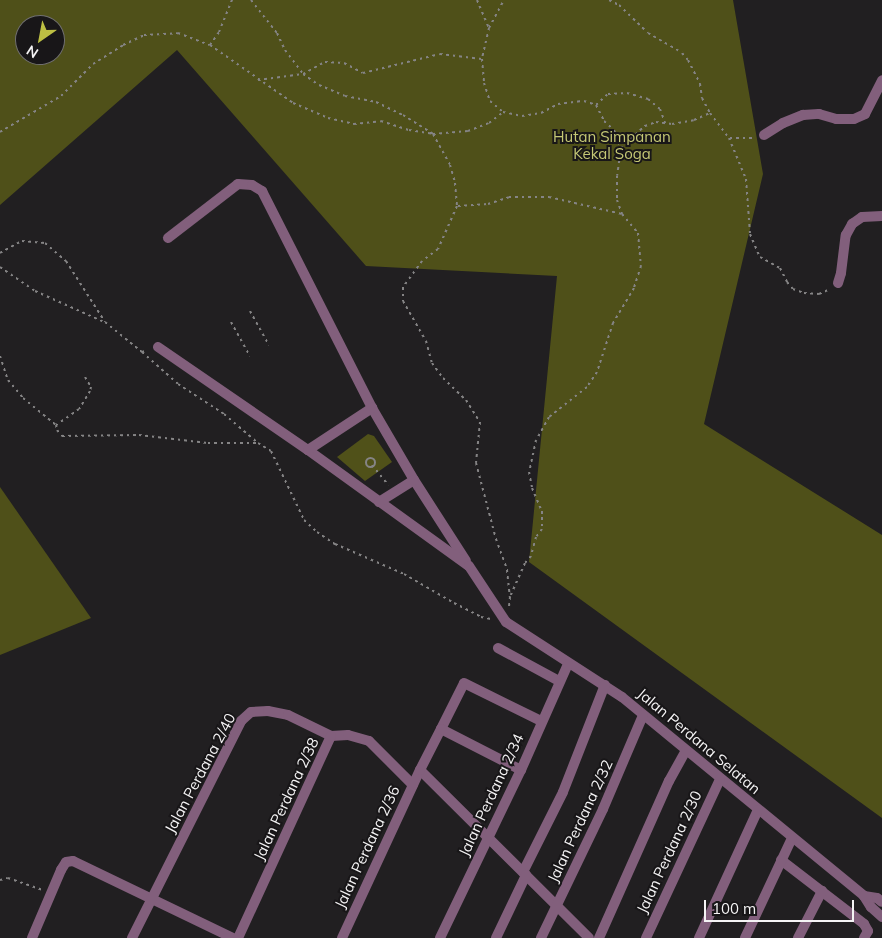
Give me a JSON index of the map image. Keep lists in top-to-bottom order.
{
  "streets": {
    "street": [
      "Jalan Perdana Selatan",
      "Jalan Perdana 2/40",
      "Jalan Perdana 2/34",
      "Jalan Perdana 2/38",
      "Jalan Perdana 2/32",
      "Jalan Perdana 2/36",
      "Jalan Perdana 2/30"
    ]
  },
  "crossings": [
    ["Jalan Perdana Selatan", "Jalan Perdana 2/34"],
    ["Jalan Perdana Selatan", "Jalan Perdana 2/32"],
    ["Jalan Perdana Selatan", "Jalan Perdana 2/30"],
    ["Jalan Perdana 2/40", "Jalan Perdana 2/38"],
    ["Jalan Perdana 2/34", "Jalan Perdana 2/36"],
    ["Jalan Perdana 2/38", "Jalan Perdana 2/36"]
  ],
  "parks": ["Hutan Simpanan Kekal Soga"],
  "scale_bar": "100 m",
  "north": "bottom left"
}
